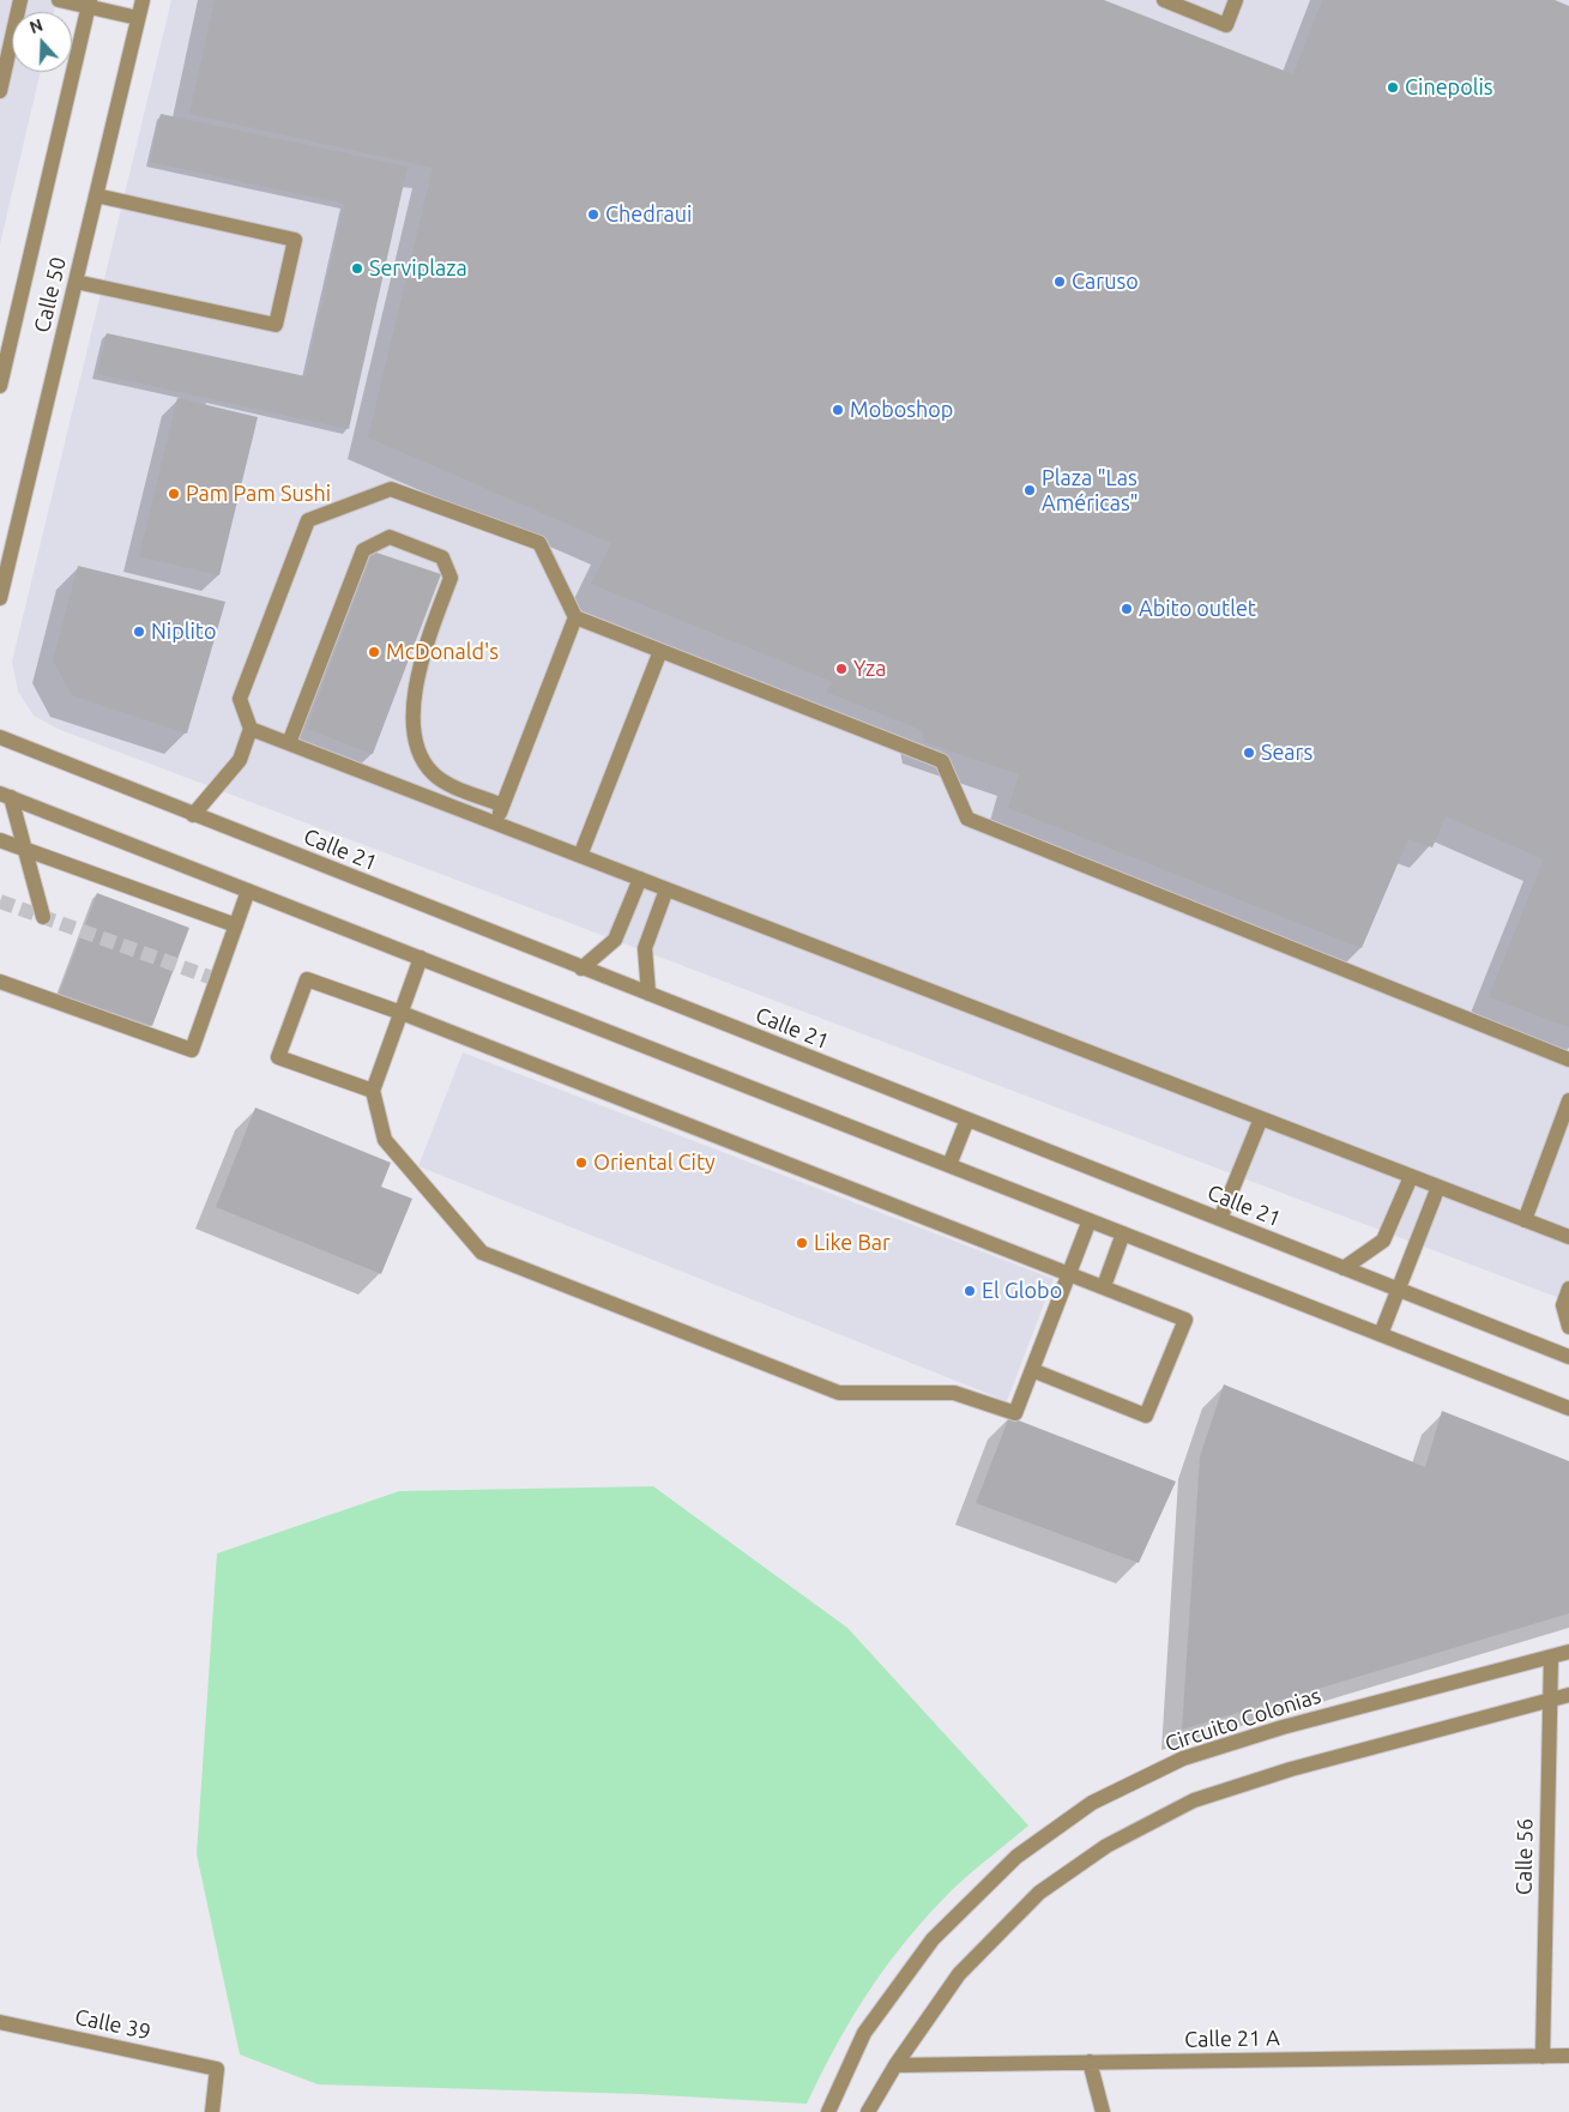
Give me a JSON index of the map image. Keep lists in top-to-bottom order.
{
  "streets": {
    "street": [
      "Calle 50",
      "Calle 21",
      "Circuito Colonias",
      "Calle 56",
      "Calle 39",
      "Calle 21 A"
    ]
  },
  "crossings": [
    ["Circuito Colonias", "Calle 56"],
    ["Calle 56", "Calle 21 A"]
  ],
  "places": [
    "Cinepolis",
    "Chedraui",
    "Serviplaza",
    "Caruso",
    "Moboshop",
    "Plaza \"Las Américas\"",
    "Pam Pam Sushi",
    "Abito outlet",
    "Niplito",
    "McDonald's",
    "Yza",
    "Sears",
    "Oriental City",
    "Like Bar",
    "El Globo"
  ],
  "north": "top"
}
